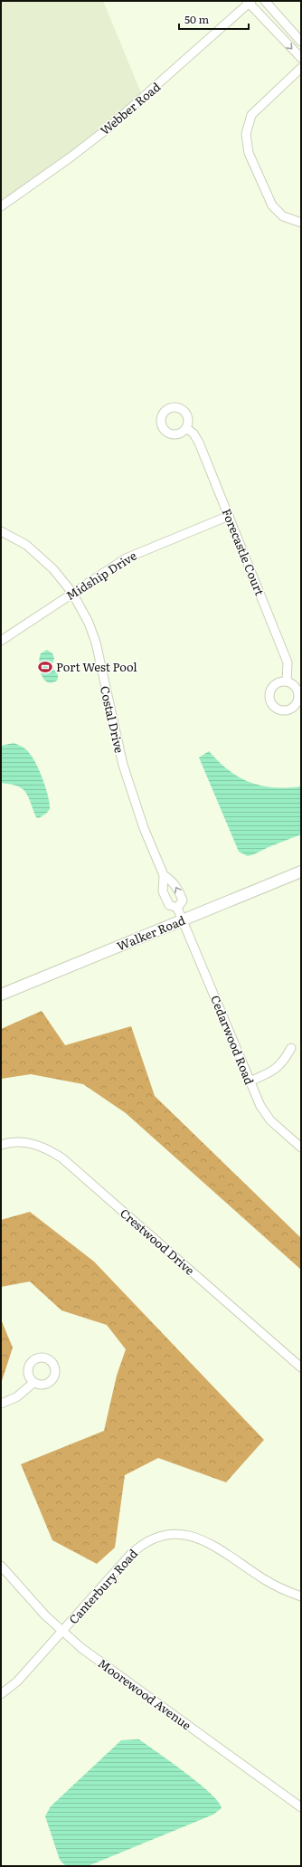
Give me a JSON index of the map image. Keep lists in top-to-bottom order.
{
  "streets": {
    "street": [
      "Webber Road",
      "Forecastle Court",
      "Midship Drive",
      "Costal Drive",
      "Walker Road",
      "Cedarwood Road",
      "Crestwood Drive",
      "Canterbury Road",
      "Moorewood Avenue"
    ]
  },
  "crossings": [
    ["Forecastle Court", "Midship Drive"],
    ["Midship Drive", "Costal Drive"],
    ["Costal Drive", "Walker Road"],
    ["Costal Drive", "Cedarwood Road"],
    ["Walker Road", "Cedarwood Road"],
    ["Canterbury Road", "Moorewood Avenue"]
  ],
  "places": {
    "sports": ["Port West Pool"]
  },
  "scale_bar": "50 m"
}
